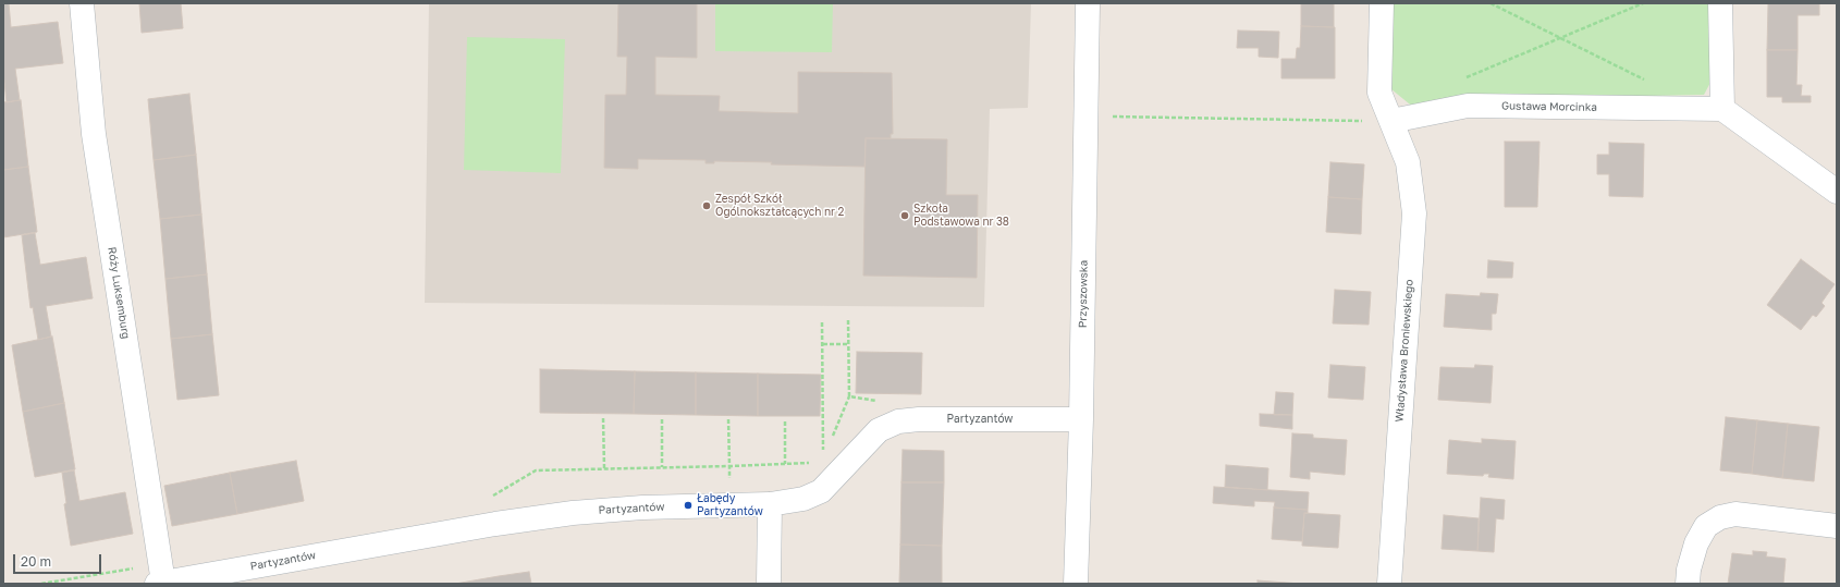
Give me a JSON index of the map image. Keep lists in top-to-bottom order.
{
  "streets": {
    "street": [
      "Gustawa Morcinka",
      "Róży Luksemburg",
      "Przyszowska",
      "Władysława Broniewskiego",
      "Partyzantów"
    ]
  },
  "crossings": [
    ["Gustawa Morcinka", "Władysława Broniewskiego"],
    ["Róży Luksemburg", "Partyzantów"],
    ["Przyszowska", "Partyzantów"]
  ],
  "places": ["Zespół Szkół Ogólnokształcących nr 2", "Szkoła Podstawowa nr 38", "Łabędy Partyzantów"],
  "scale_bar": "20 m"
}
